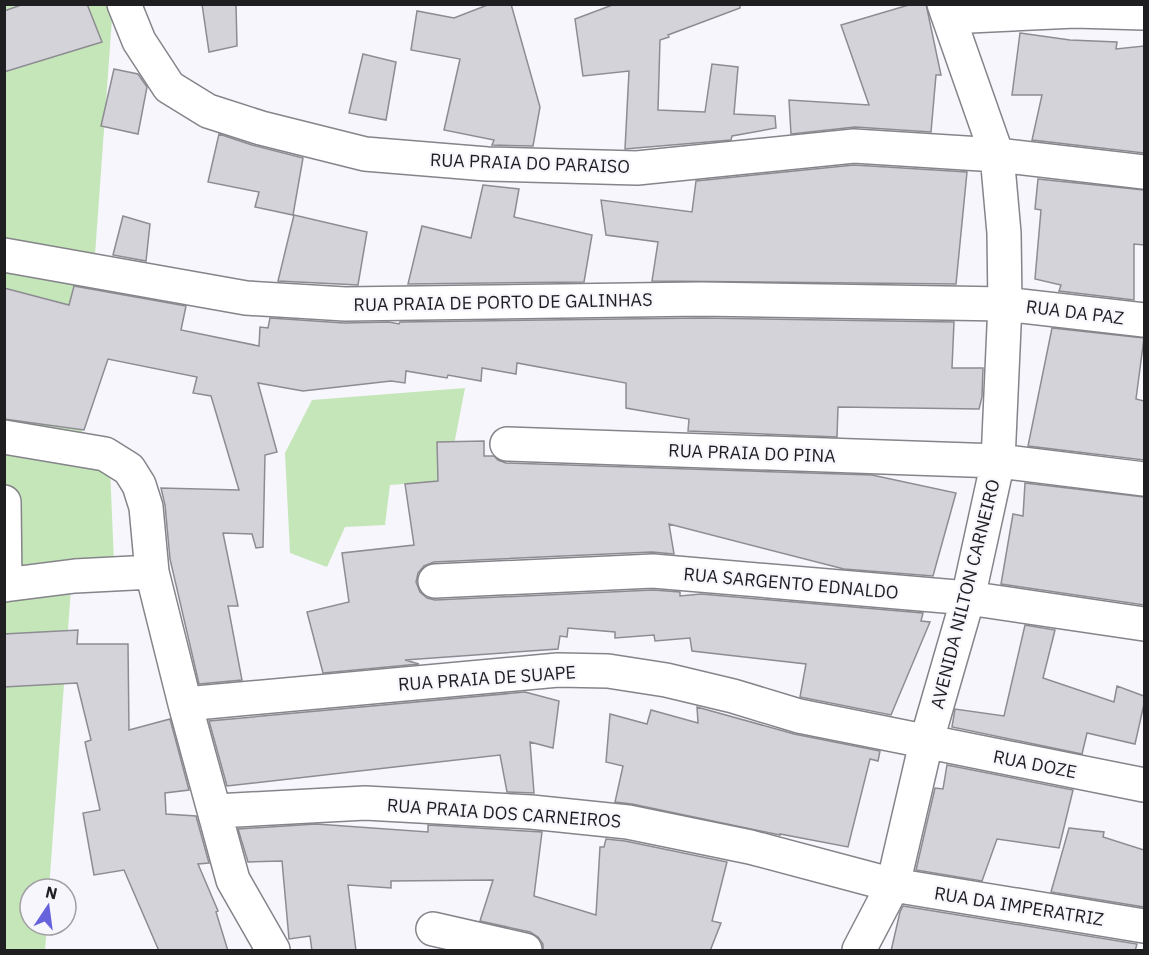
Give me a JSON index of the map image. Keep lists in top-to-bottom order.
{
  "streets": {
    "street": [
      "RUA PRAIA DO PARAISO",
      "RUA PRAIA DE PORTO DE GALINHAS",
      "RUA DA PAZ",
      "RUA PRAIA DO PINA",
      "RUA SARGENTO EDNALDO",
      "AVENIDA NILTON CARNEIRO",
      "RUA PRAIA DE SUAPE",
      "RUA DOZE",
      "RUA PRAIA DOS CARNEIROS",
      "RUA DA IMPERATRIZ"
    ]
  },
  "crossings": [
    ["RUA PRAIA DO PARAISO", "AVENIDA NILTON CARNEIRO"],
    ["RUA PRAIA DE PORTO DE GALINHAS", "RUA DA PAZ"],
    ["RUA PRAIA DE PORTO DE GALINHAS", "AVENIDA NILTON CARNEIRO"],
    ["RUA DA PAZ", "AVENIDA NILTON CARNEIRO"],
    ["RUA PRAIA DO PINA", "AVENIDA NILTON CARNEIRO"],
    ["RUA SARGENTO EDNALDO", "AVENIDA NILTON CARNEIRO"],
    ["AVENIDA NILTON CARNEIRO", "RUA PRAIA DE SUAPE"],
    ["AVENIDA NILTON CARNEIRO", "RUA DOZE"],
    ["AVENIDA NILTON CARNEIRO", "RUA PRAIA DOS CARNEIROS"],
    ["AVENIDA NILTON CARNEIRO", "RUA DA IMPERATRIZ"],
    ["RUA PRAIA DE SUAPE", "RUA DOZE"],
    ["RUA PRAIA DOS CARNEIROS", "RUA DA IMPERATRIZ"]
  ],
  "north": "top"
}
